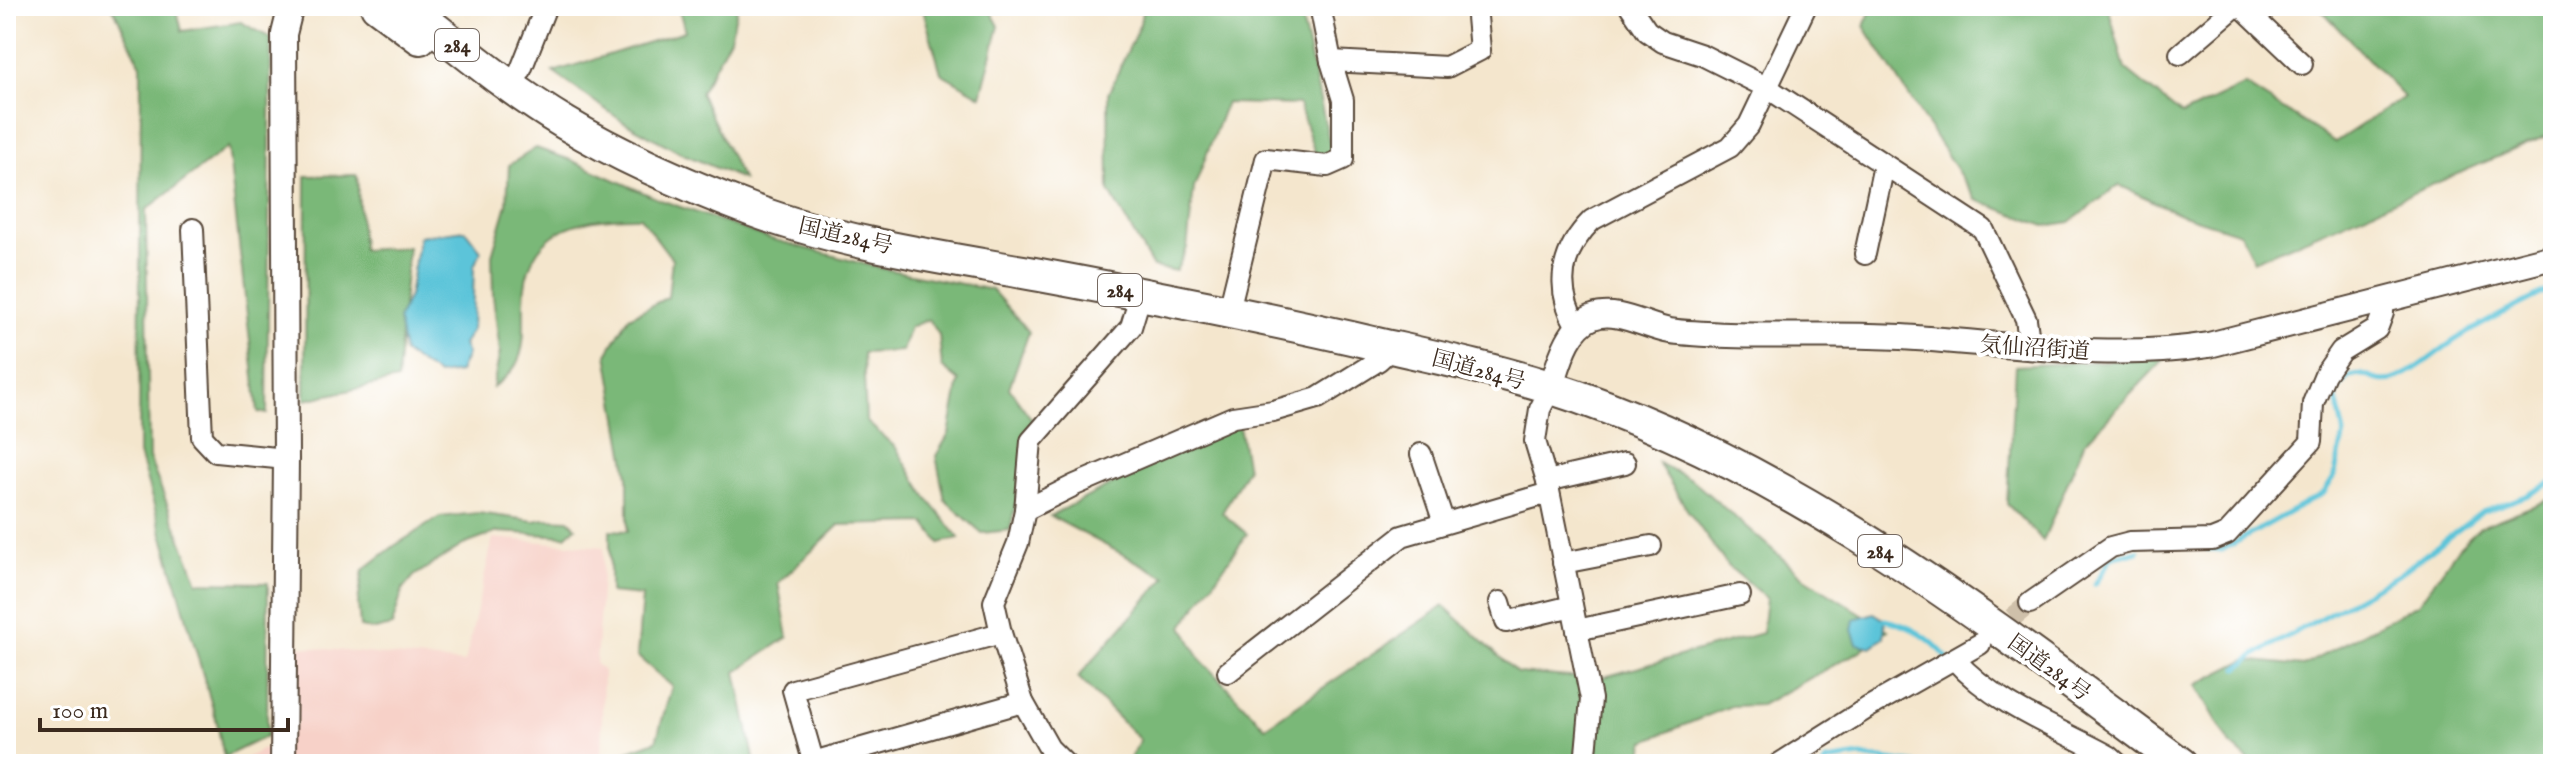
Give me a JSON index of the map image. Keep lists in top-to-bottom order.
{
  "streets": {
    "highway": ["284", "国道284号"],
    "street": ["気仙沼街道"]
  },
  "scale_bar": "100 m"
}
